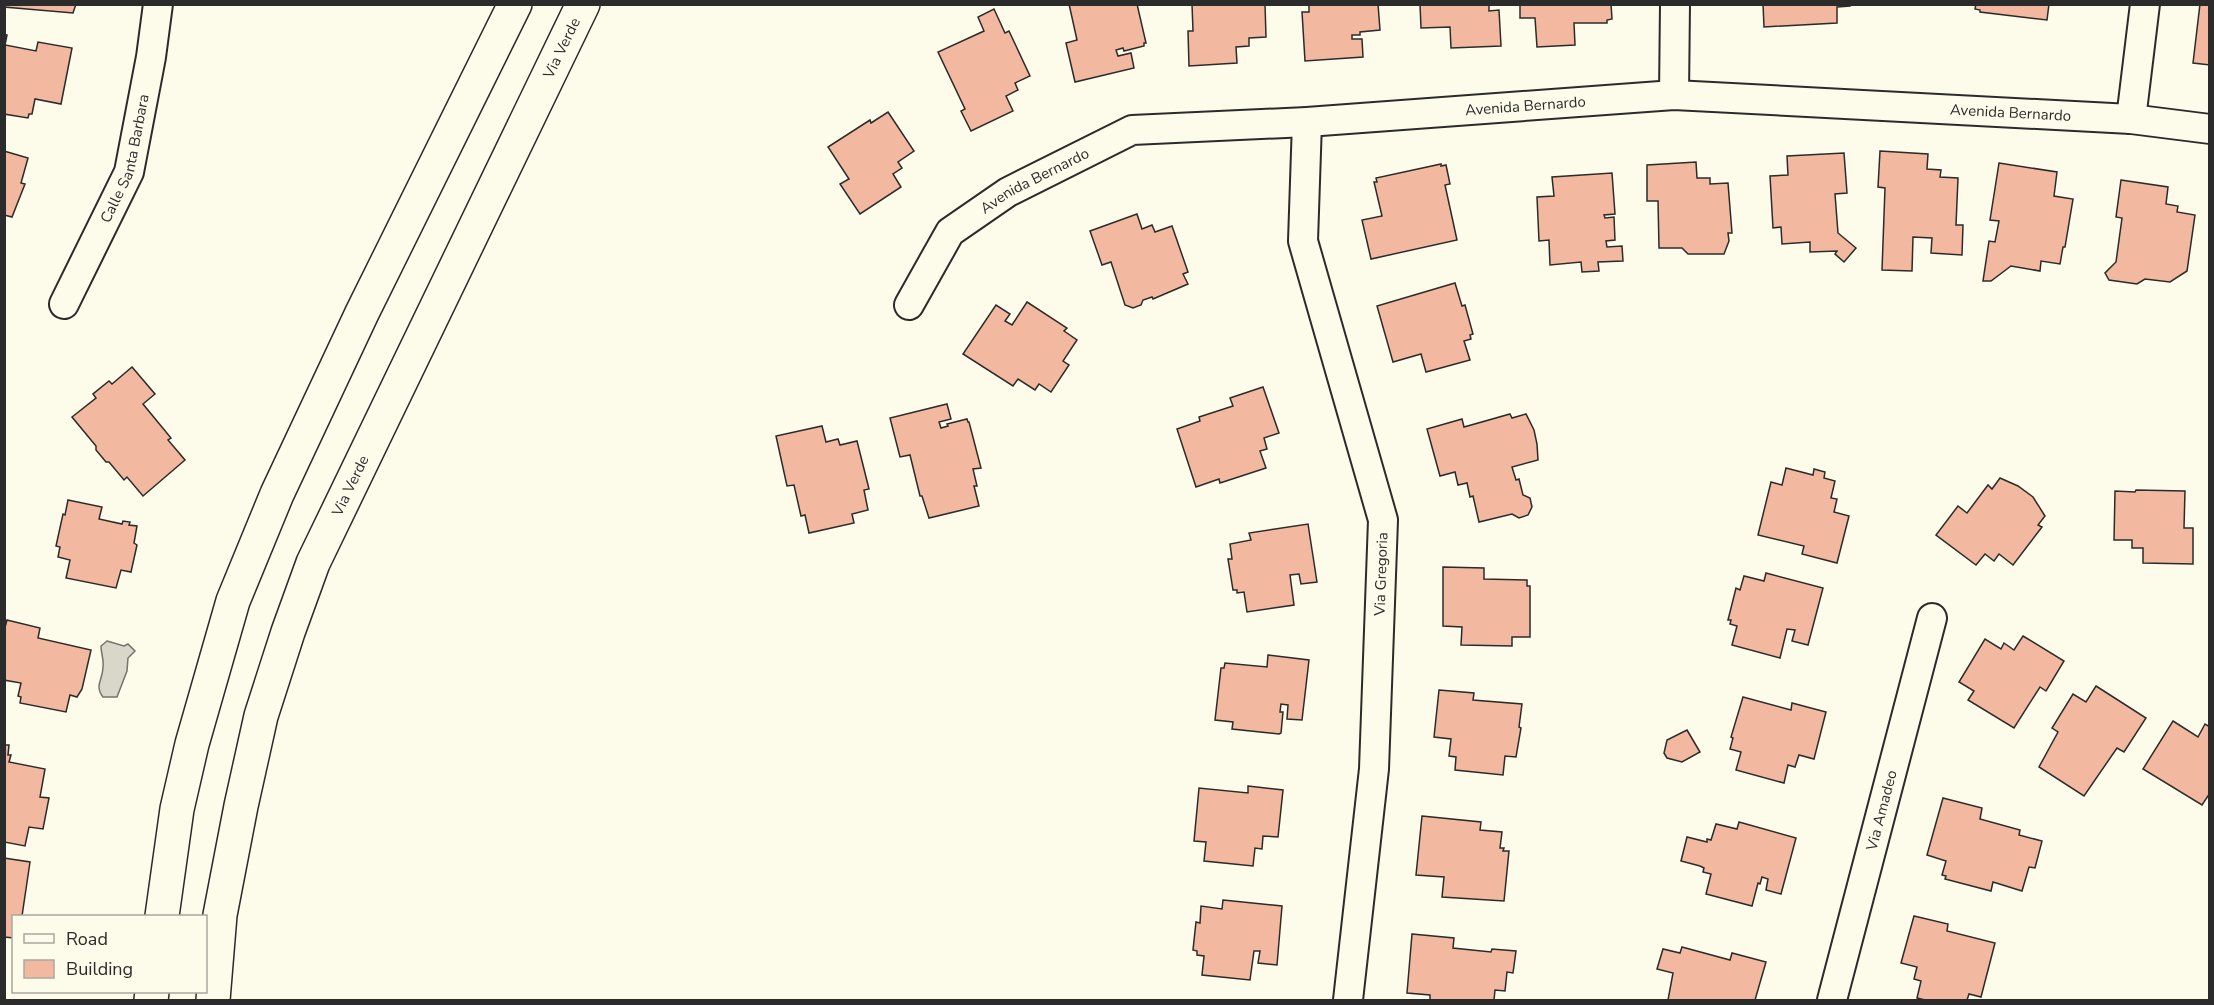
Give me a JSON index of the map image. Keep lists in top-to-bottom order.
{
  "streets": {
    "main road": ["Via Verde"],
    "street": [
      "Avenida Bernardo",
      "Calle Santa Barbara",
      "Via Gregoria",
      "Via Amadeo"
    ]
  },
  "crossings": [
    ["Avenida Bernardo", "Via Gregoria"]
  ],
  "legend": ["Road", "Building"]
}
